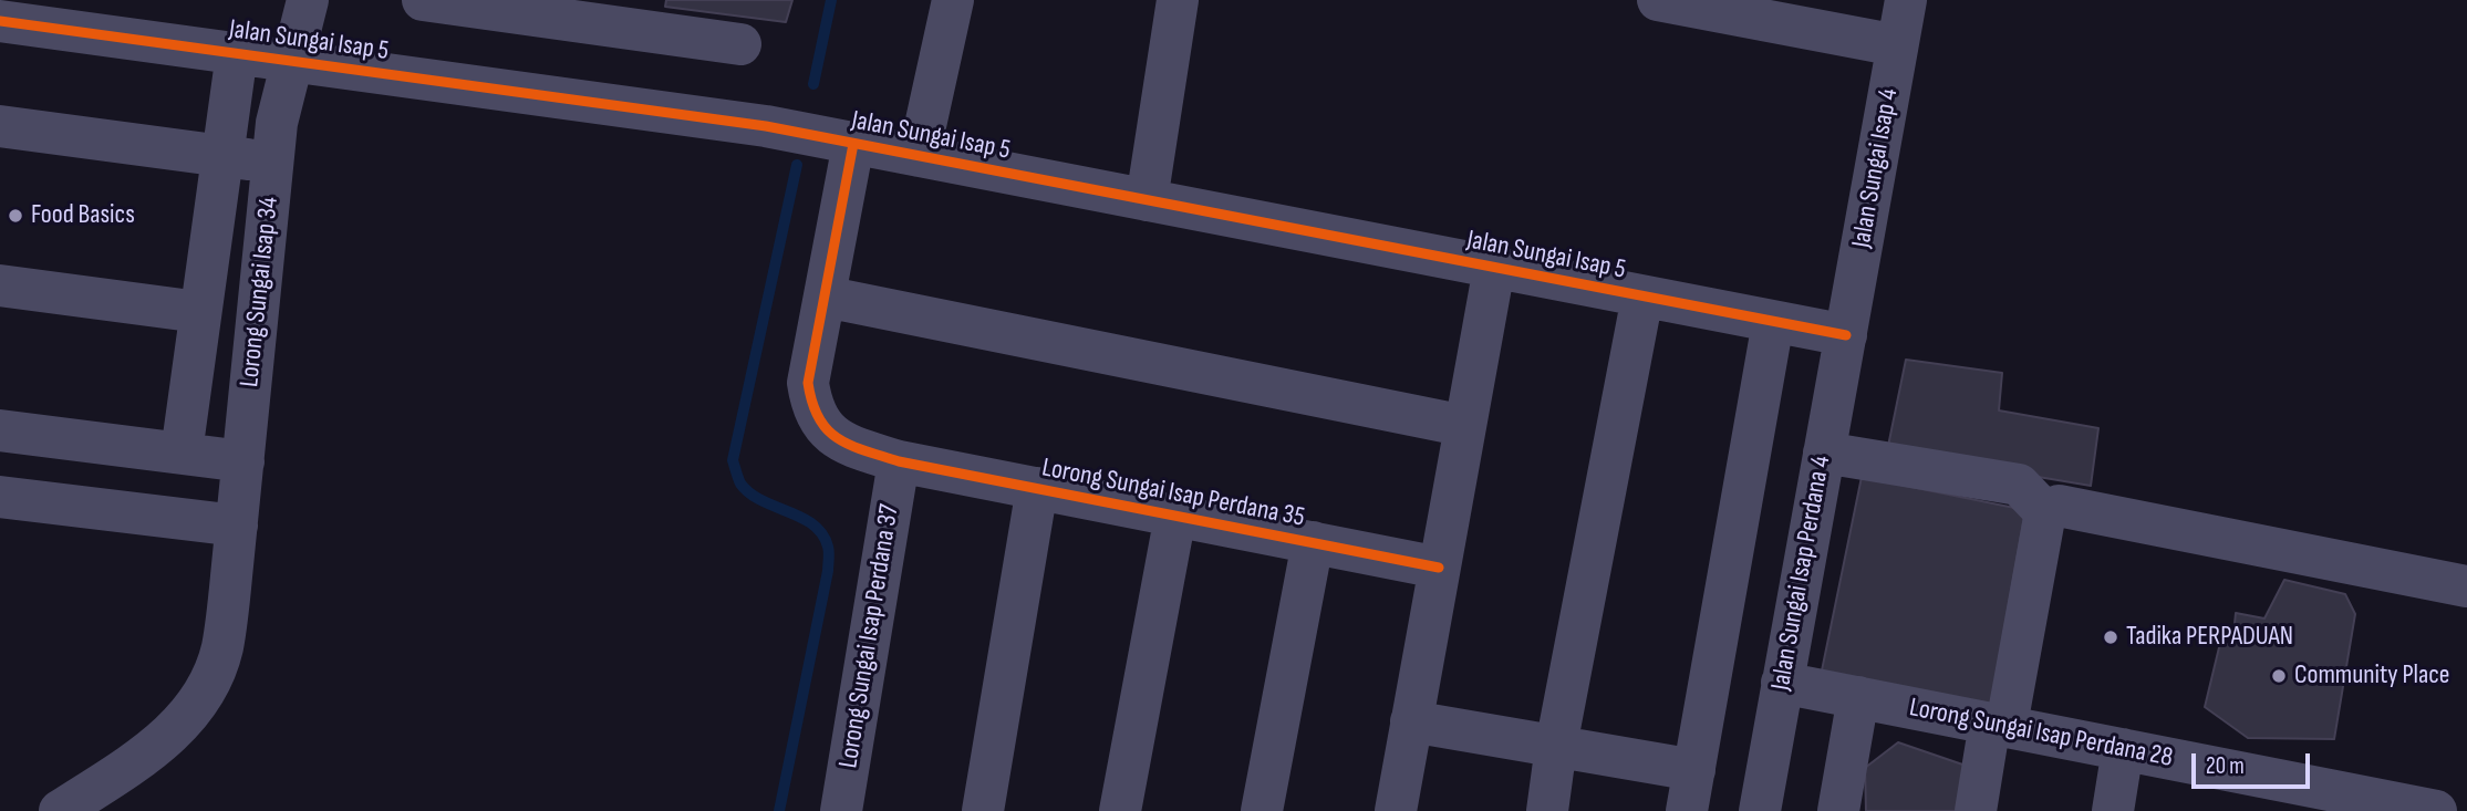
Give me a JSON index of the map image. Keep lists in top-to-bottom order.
{
  "streets": {
    "street": [
      "Jalan Sungai Isap 5",
      "Jalan Sungai Isap 4",
      "Lorong Sungai Isap 34",
      "Lorong Sungai Isap Perdana 35",
      "Jalan Sungai Isap Perdana 4",
      "Lorong Sungai Isap Perdana 37",
      "Lorong Sungai Isap Perdana 28"
    ]
  },
  "crossings": [
    ["Jalan Sungai Isap 5", "Jalan Sungai Isap 4"],
    ["Jalan Sungai Isap 5", "Lorong Sungai Isap 34"],
    ["Jalan Sungai Isap 5", "Lorong Sungai Isap Perdana 35"],
    ["Jalan Sungai Isap 5", "Jalan Sungai Isap Perdana 4"],
    ["Jalan Sungai Isap 4", "Jalan Sungai Isap Perdana 4"],
    ["Lorong Sungai Isap Perdana 35", "Lorong Sungai Isap Perdana 37"],
    ["Jalan Sungai Isap Perdana 4", "Lorong Sungai Isap Perdana 28"]
  ],
  "places": ["Food Basics", "Tadika PERPADUAN", "Community Place"],
  "scale_bar": "20 m"
}
